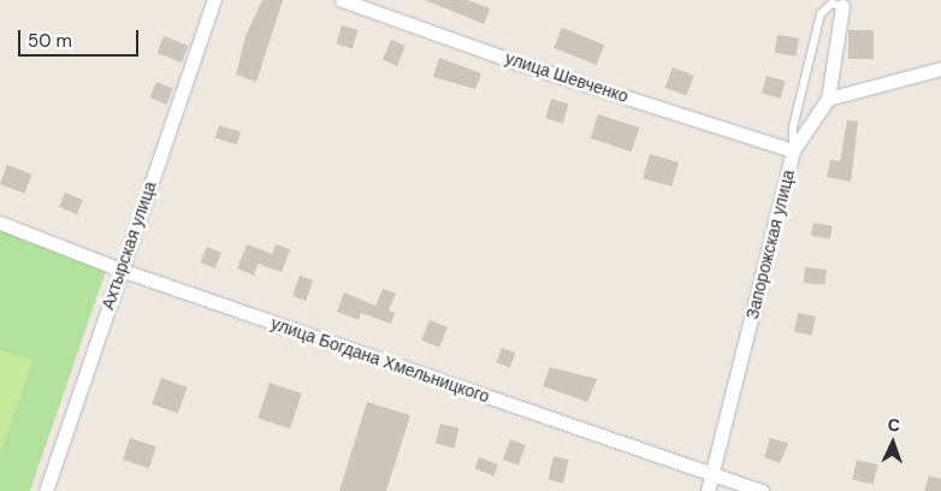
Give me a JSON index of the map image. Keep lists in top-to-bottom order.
{
  "streets": {
    "street": [
      "улица Шевченко",
      "Запорожская улица",
      "Ахтырская улица",
      "улица Богдана Хмельницкого"
    ]
  },
  "crossings": [
    ["улица Шевченко", "Запорожская улица"],
    ["Запорожская улица", "улица Богдана Хмельницкого"],
    ["Ахтырская улица", "улица Богдана Хмельницкого"]
  ],
  "scale_bar": "50 m",
  "north": "top"
}
